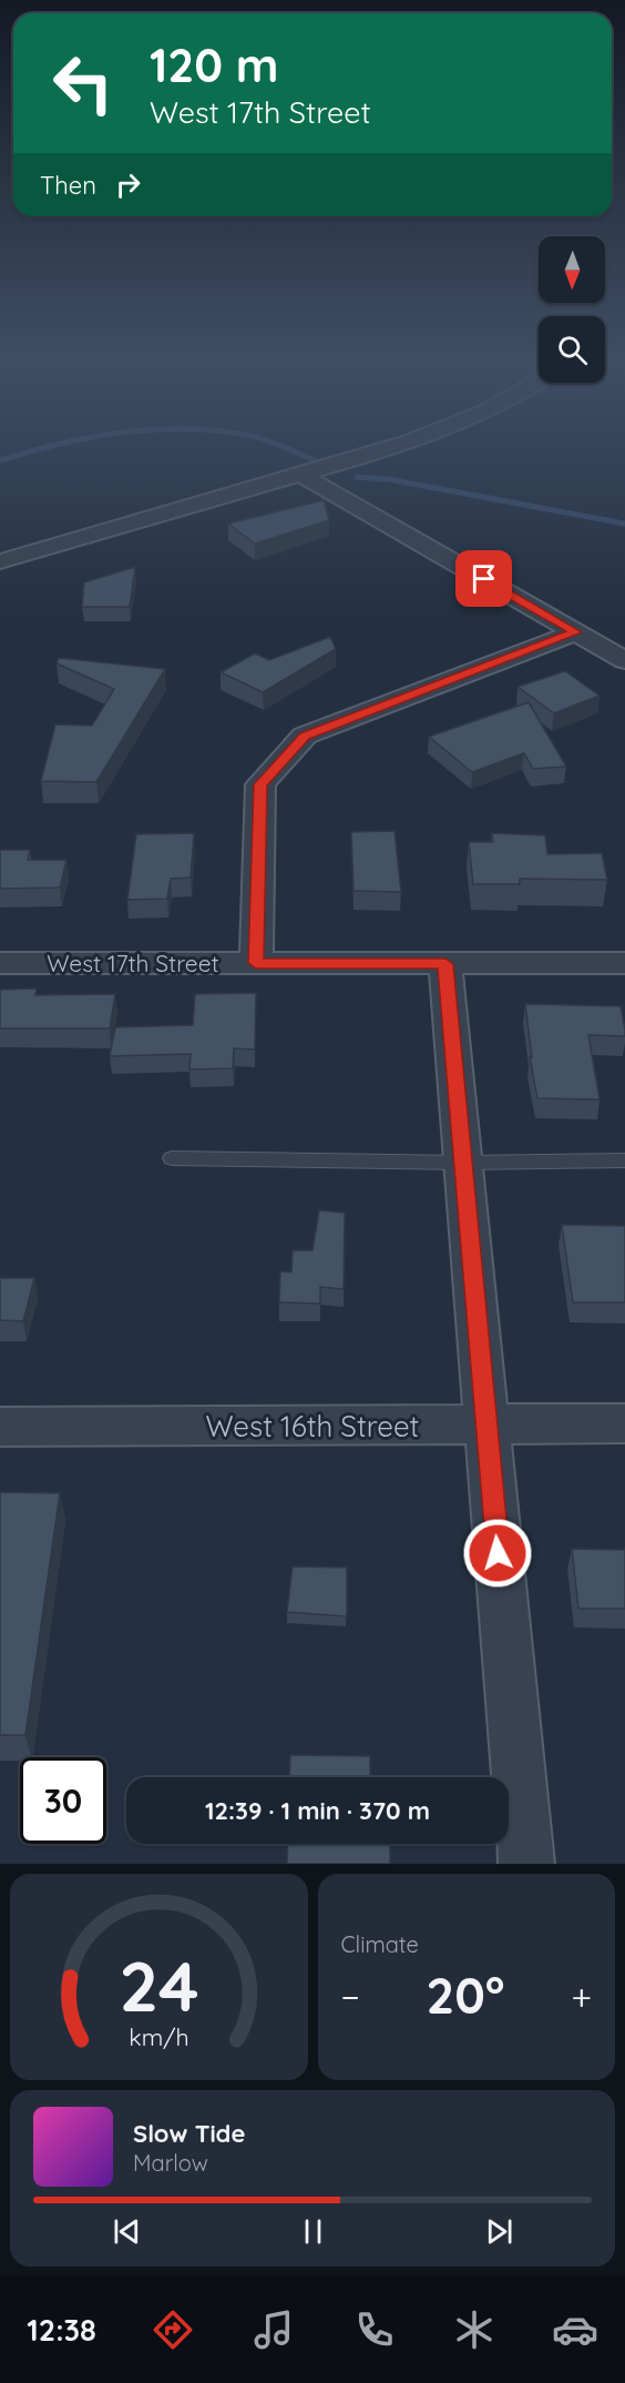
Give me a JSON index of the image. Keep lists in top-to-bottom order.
{
  "streets": {
    "street": ["West 17th Street", "West 16th Street"]
  },
  "north": "bottom",
  "page": {
    "turn": ["120 m", "West 17th Street"],
    "then": "Then",
    "limit": "30",
    "trip": "12:39 · 1 min · 370 m",
    "tile": "Climate",
    "heat": ["−", "20°", "+"],
    "song": ["Slow Tide", "Marlow"],
    "tabs": "12:38",
    "gauge": ["24", "km/h"]
  }
}
